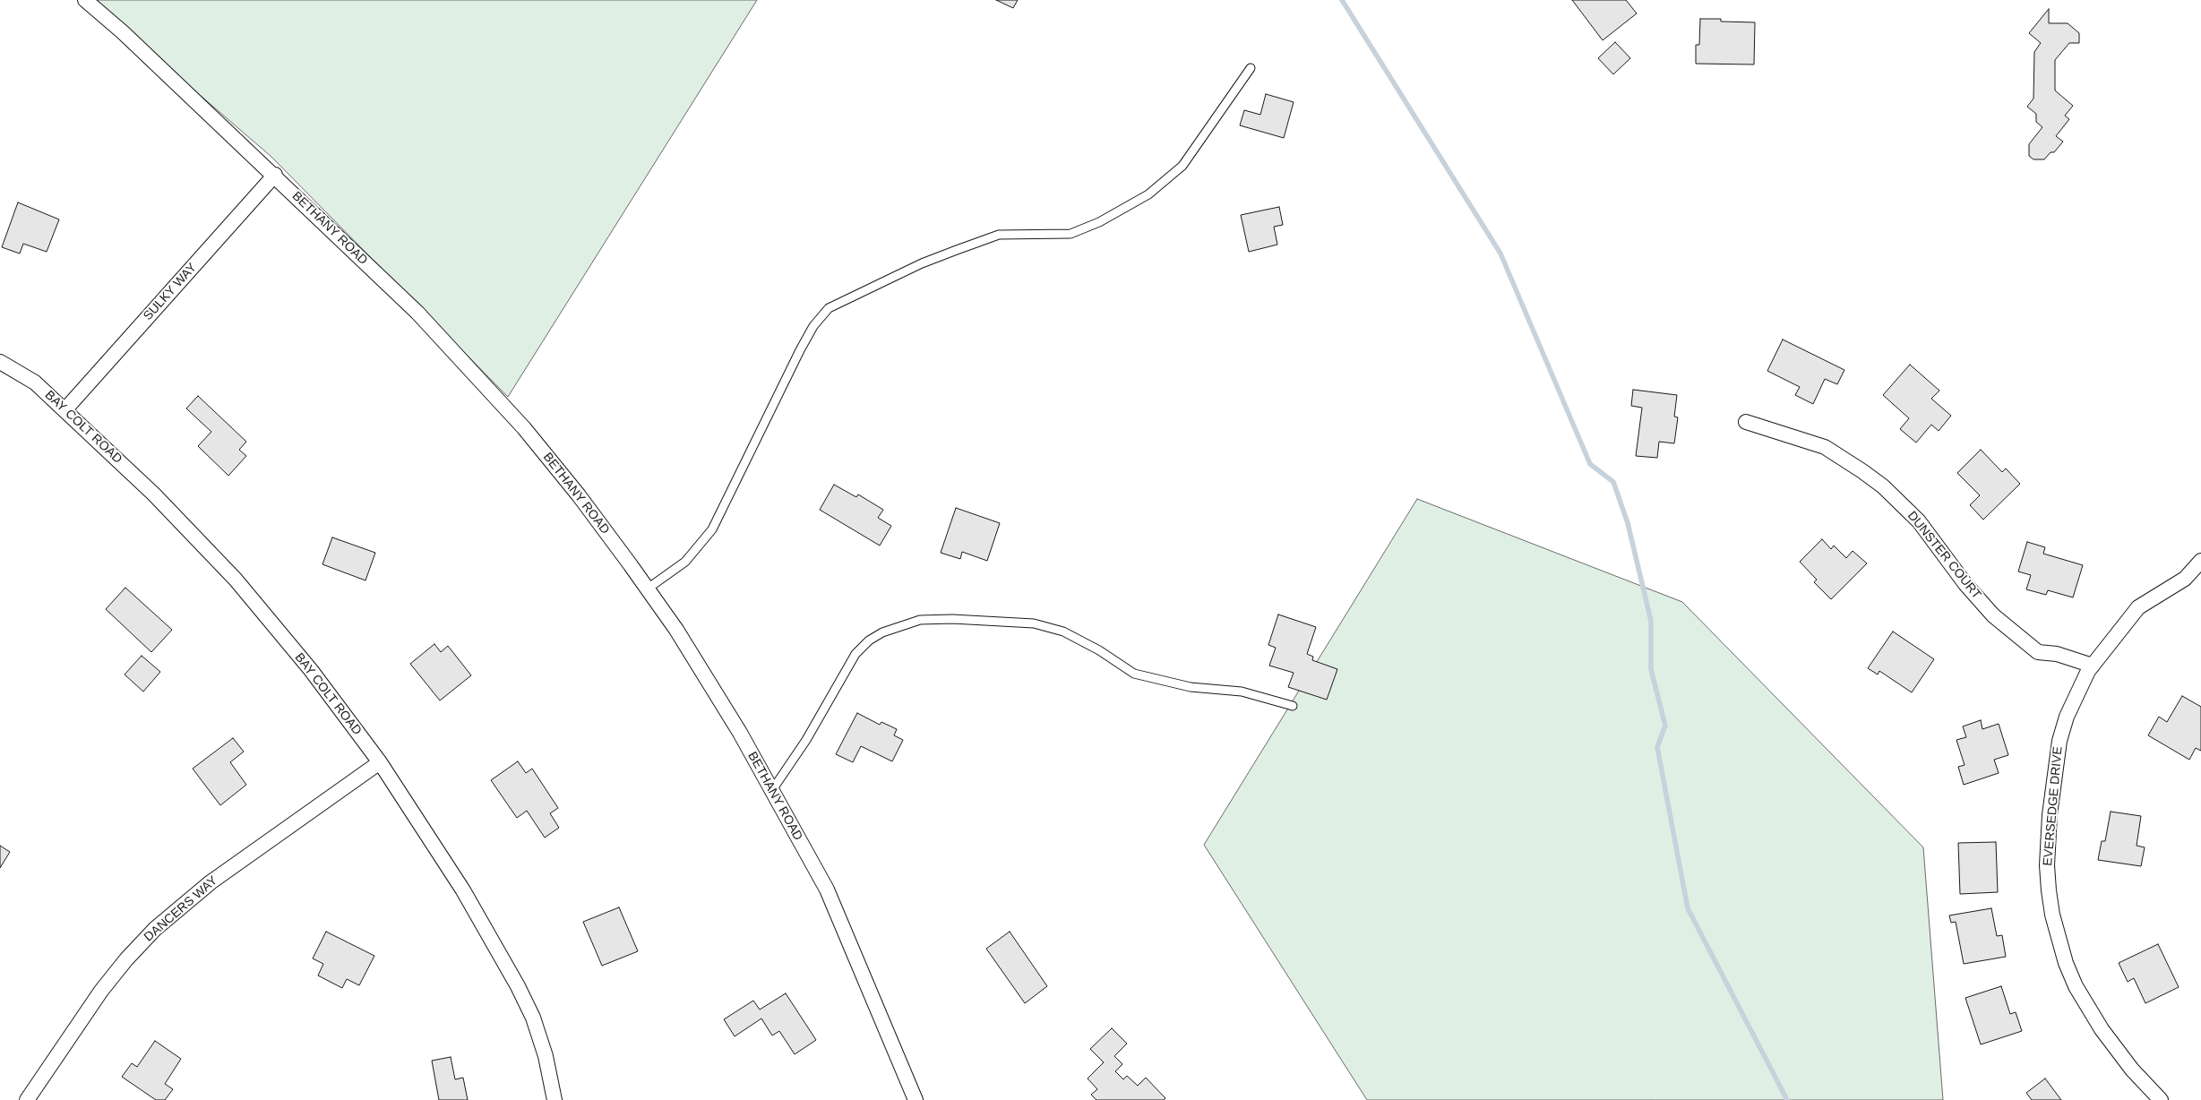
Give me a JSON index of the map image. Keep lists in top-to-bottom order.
{
  "streets": {
    "street": [
      "BETHANY ROAD",
      "SULKY WAY",
      "BAY COLT ROAD",
      "DUNSTER COURT",
      "EVERSEDGE DRIVE",
      "DANCERS WAY"
    ]
  },
  "crossings": [
    ["BETHANY ROAD", "SULKY WAY"],
    ["SULKY WAY", "BAY COLT ROAD"],
    ["BAY COLT ROAD", "DANCERS WAY"],
    ["DUNSTER COURT", "EVERSEDGE DRIVE"]
  ]
}
